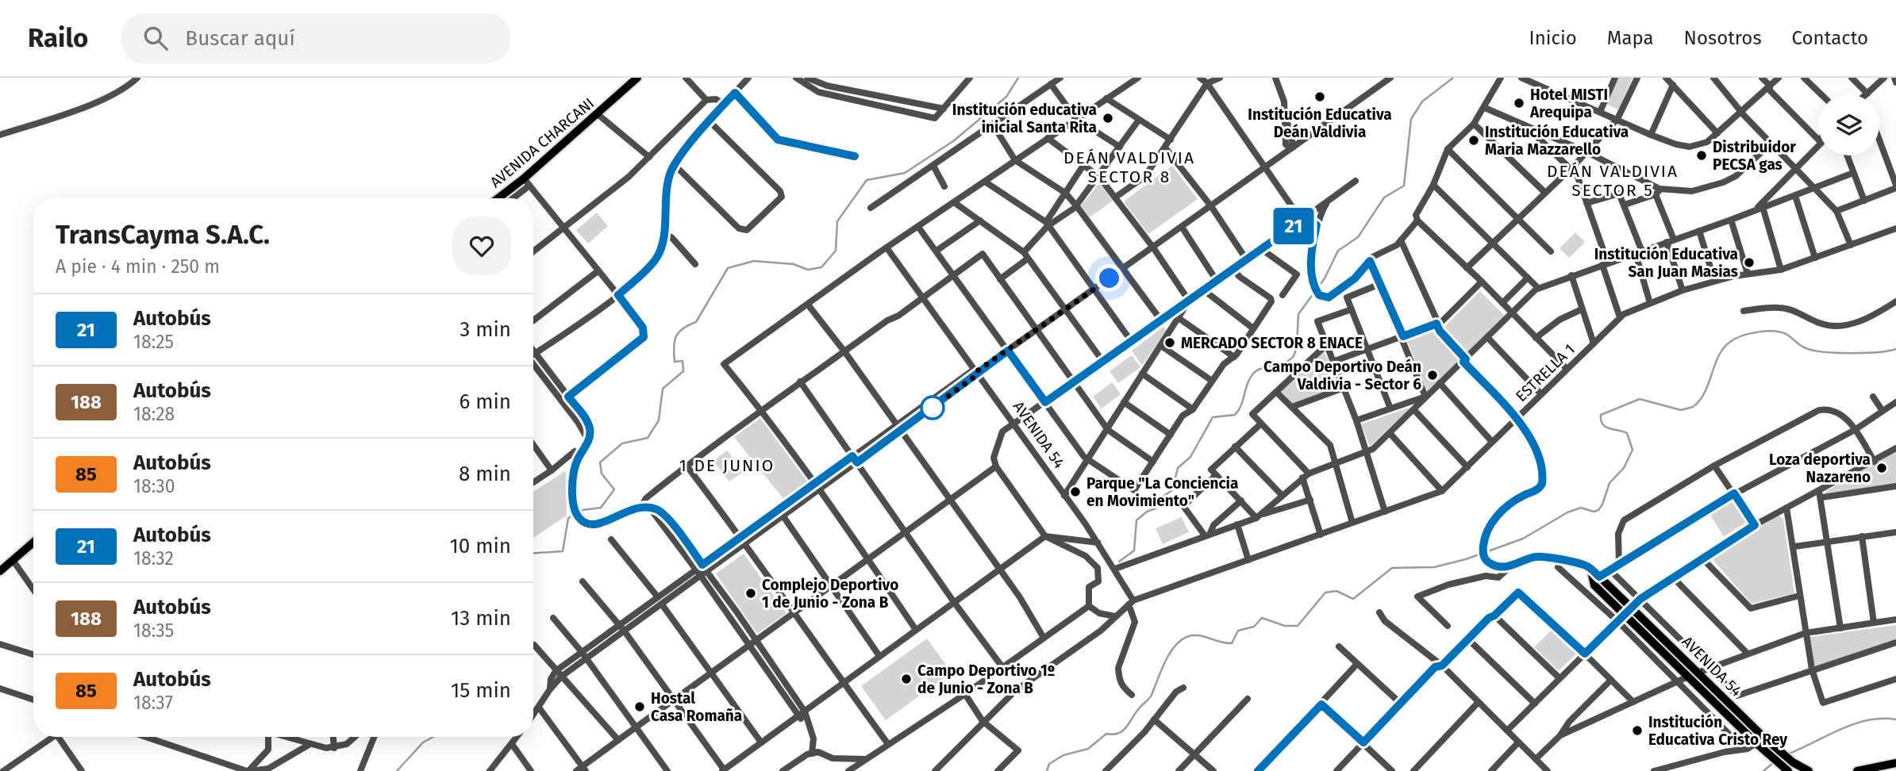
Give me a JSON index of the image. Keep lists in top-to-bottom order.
{
  "streets": {
    "main road": ["AVENIDA CHARCANI", "AVENIDA 54"],
    "street": ["ESTRELLA 1"]
  },
  "crossings": [
    ["ESTRELLA 1", "AVENIDA 54"]
  ],
  "districts": ["DEÁN VALDIVIA SECTOR 8", "DEÁN VALDIVIA SECTOR 5", "1 DE JUNIO"],
  "places": [
    "Institución Educativa Deán Valdivia",
    "Hotel MISTI Arequipa",
    "Institución educativa inicial Santa Rita",
    "Institución Educativa Maria Mazzarello",
    "Distribuidor PECSA gas",
    "Institución Educativa San Juan Masias",
    "MERCADO SECTOR 8 ENACE",
    "Campo Deportivo Deán Valdivia - Sector 6",
    "Loza deportiva Nazareno",
    "Parque \"La Conciencia en Movimiento\"",
    "Complejo Deportivo 1 de Junio - Zona B",
    "Campo Deportivo 1º de Junio - Zona B",
    "Hostal Casa Romaña",
    "Institución Educativa Cristo Rey"
  ],
  "lines": ["bus line 21"],
  "page": {
    "header": "Railo",
    "search": "Buscar aquí",
    "nav": [
      "Inicio",
      "Mapa",
      "Nosotros",
      "Contacto"
    ],
    "on_map": "21",
    "heading": ["TransCayma S.A.C.", "A pie · 4 min · 250 m"],
    "list": [
      {
        "mark": "21",
        "name": "Autobús",
        "note": "18:25",
        "value": "3 min"
      },
      {
        "mark": "188",
        "name": "Autobús",
        "note": "18:28",
        "value": "6 min"
      },
      {
        "mark": "85",
        "name": "Autobús",
        "note": "18:30",
        "value": "8 min"
      },
      {
        "mark": "21",
        "name": "Autobús",
        "note": "18:32",
        "value": "10 min"
      },
      {
        "mark": "188",
        "name": "Autobús",
        "note": "18:35",
        "value": "13 min"
      },
      {
        "mark": "85",
        "name": "Autobús",
        "note": "18:37",
        "value": "15 min"
      }
    ]
  }
}
